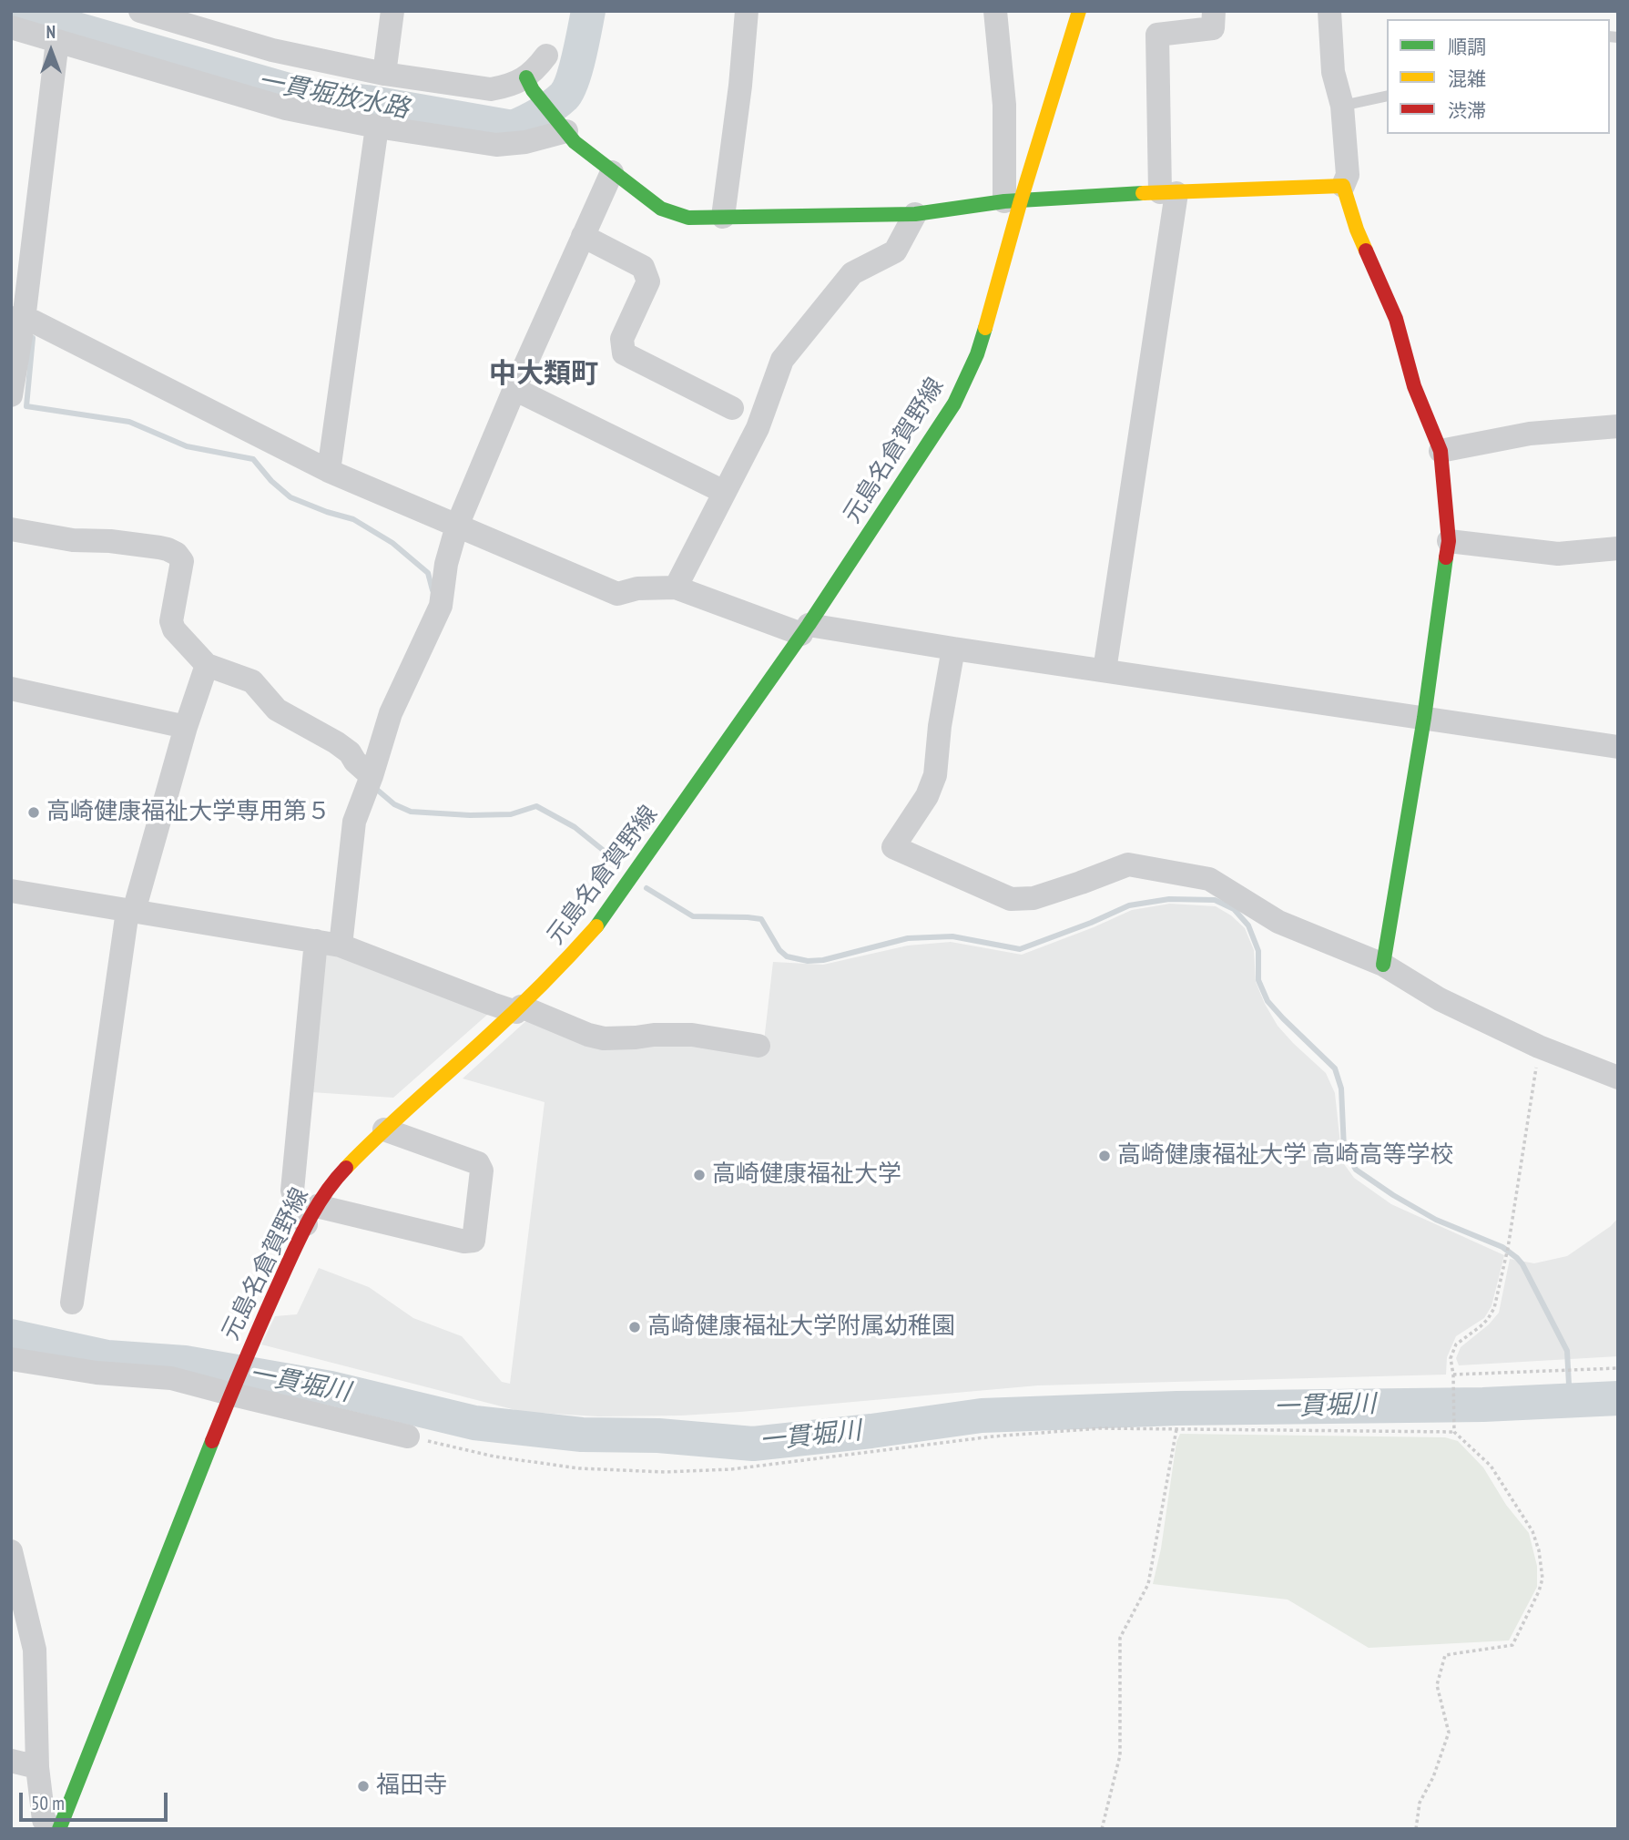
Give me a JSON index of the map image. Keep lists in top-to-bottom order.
{
  "streets": {
    "main road": ["元島名倉賀野線"]
  },
  "districts": ["中大類町"],
  "water": ["一貫堀放水路", "一貫堀川"],
  "places": [
    "高崎健康福祉大学専用第５",
    "高崎健康福祉大学 高崎高等学校",
    "高崎健康福祉大学",
    "高崎健康福祉大学附属幼稚園",
    "福田寺"
  ],
  "legend": ["順調", "混雑", "渋滞"],
  "scale_bar": "50 m",
  "north": "top"
}
